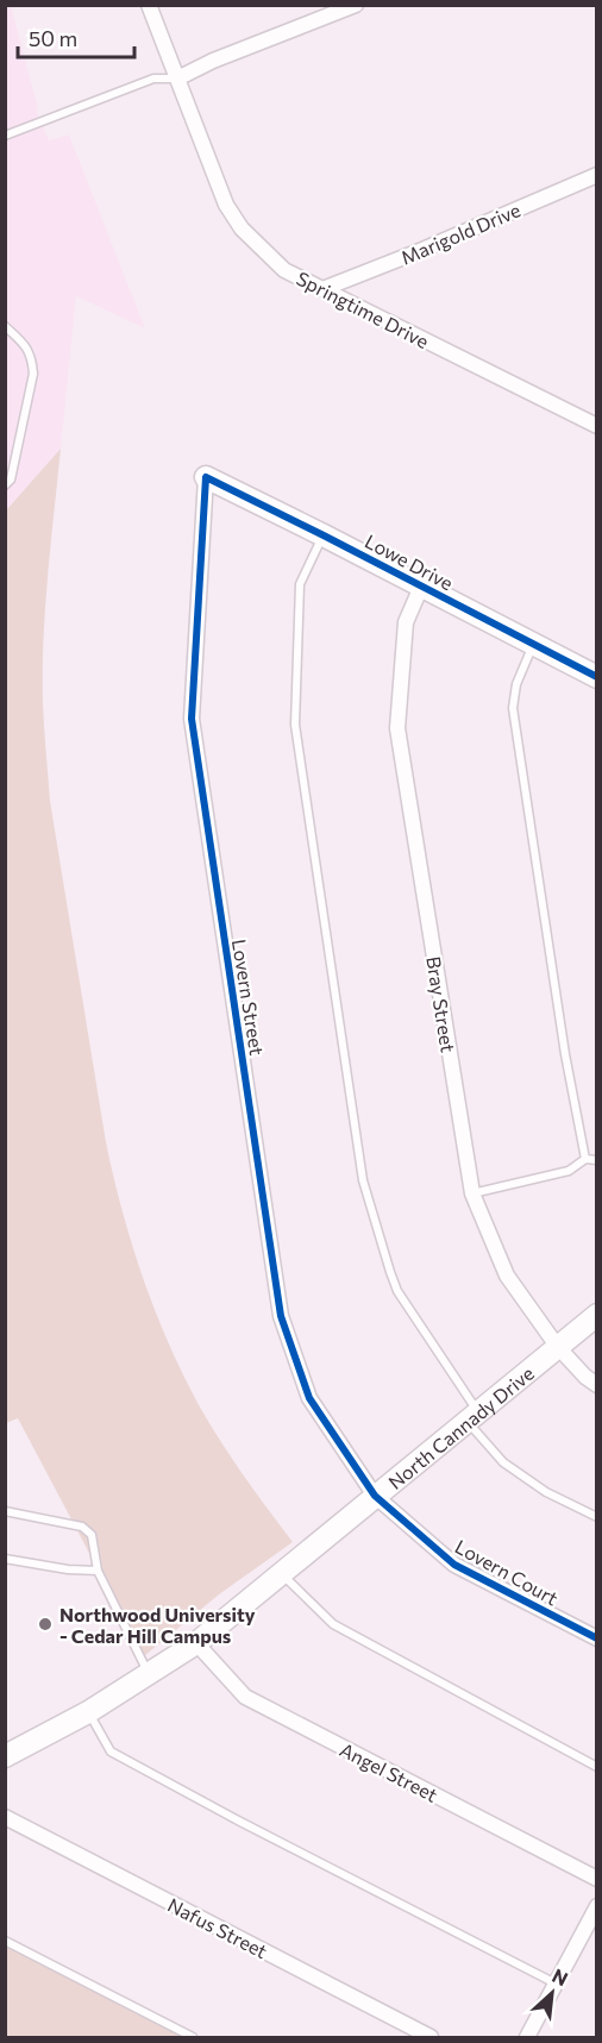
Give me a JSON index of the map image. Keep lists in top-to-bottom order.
{
  "streets": {
    "street": [
      "Marigold Drive",
      "Springtime Drive",
      "Lowe Drive",
      "Lovern Street",
      "Bray Street",
      "North Cannady Drive",
      "Lovern Court",
      "Angel Street",
      "Nafus Street"
    ]
  },
  "crossings": [
    ["Marigold Drive", "Springtime Drive"],
    ["Lowe Drive", "Lovern Street"],
    ["Lowe Drive", "Bray Street"],
    ["Lovern Street", "North Cannady Drive"],
    ["Lovern Street", "Lovern Court"],
    ["Bray Street", "North Cannady Drive"],
    ["North Cannady Drive", "Lovern Court"],
    ["North Cannady Drive", "Angel Street"]
  ],
  "places": ["Northwood University - Cedar Hill Campus"],
  "scale_bar": "50 m",
  "north": "top right"
}
